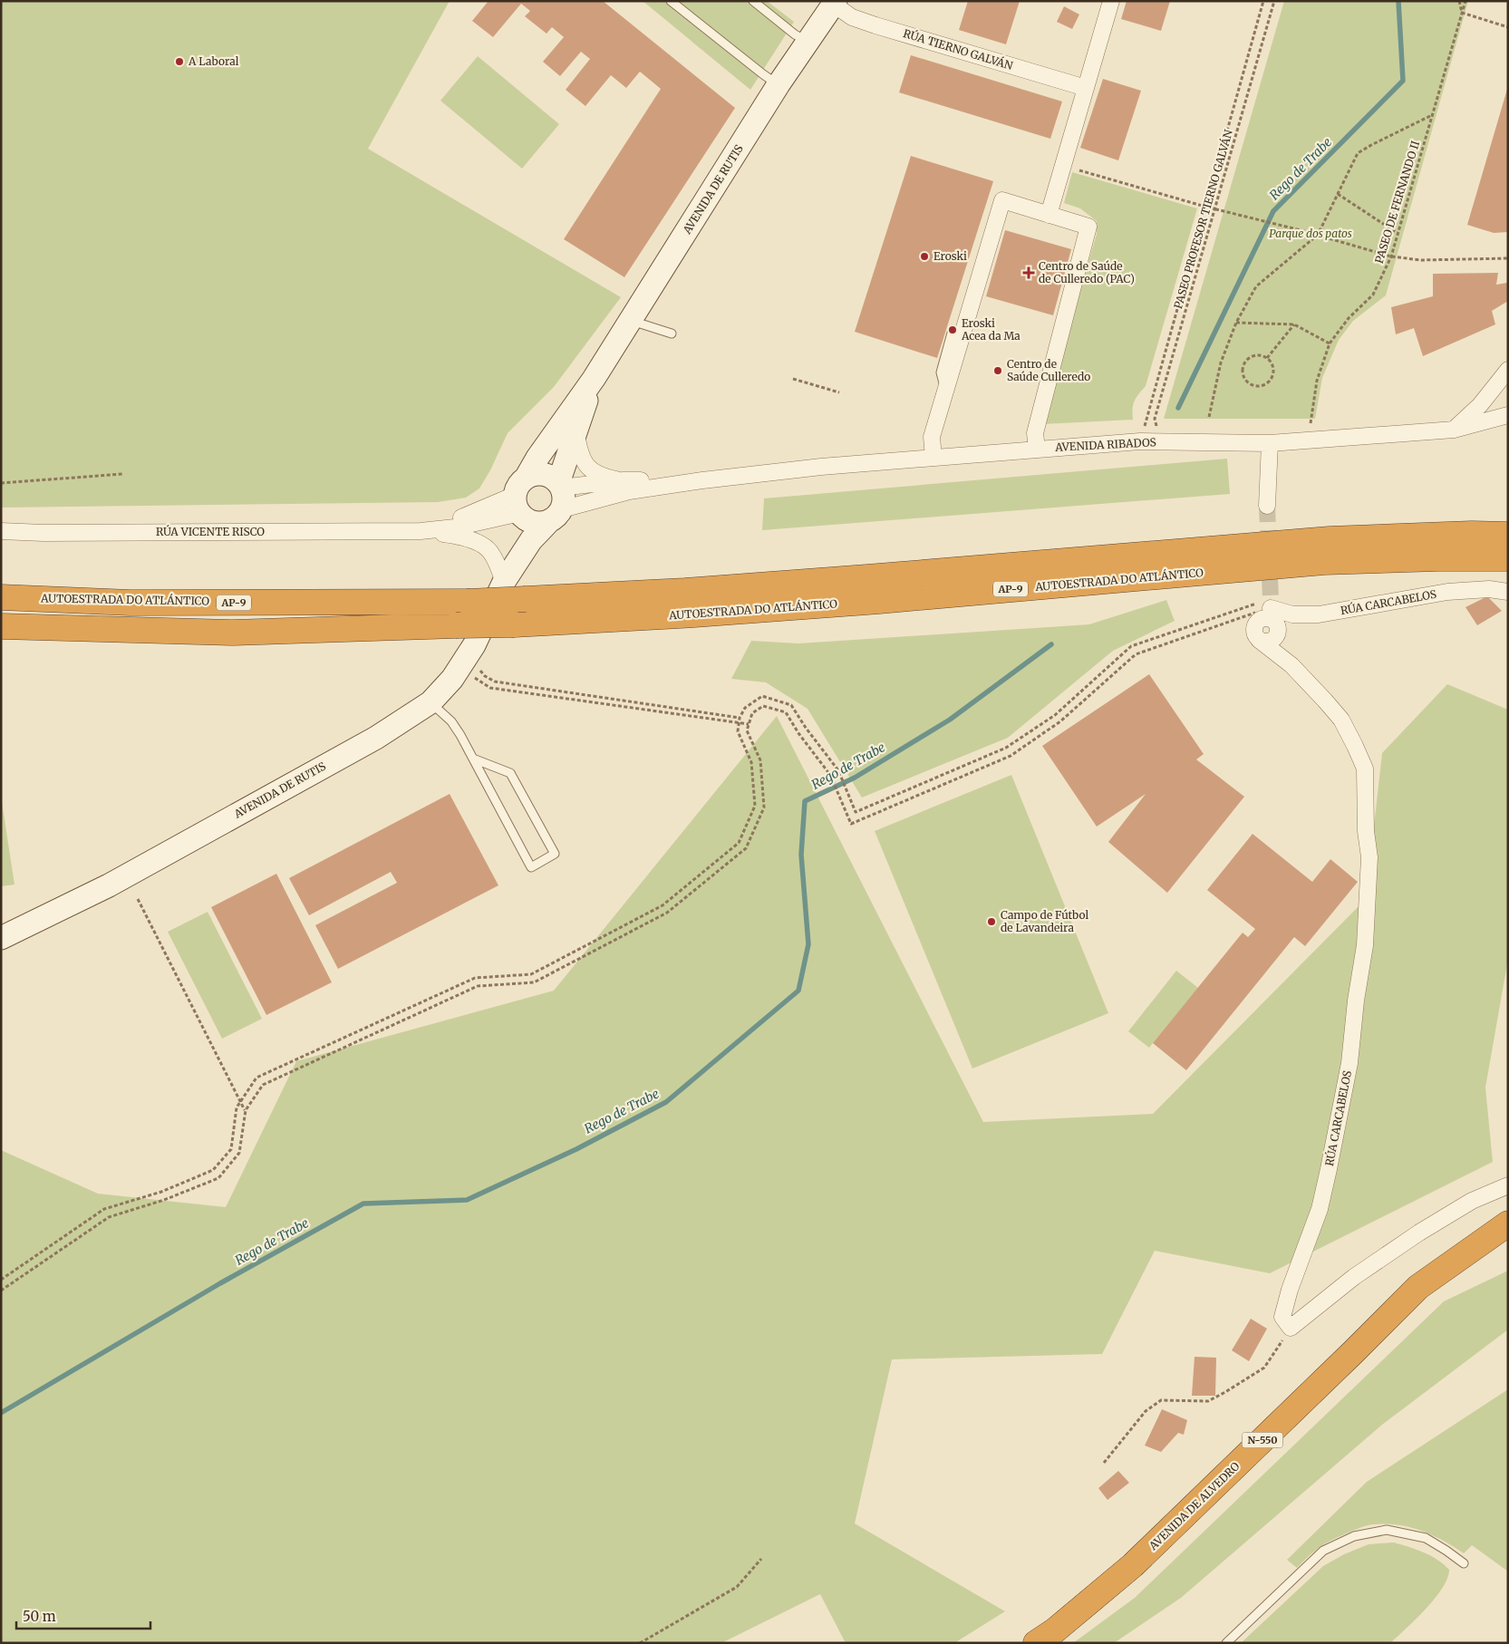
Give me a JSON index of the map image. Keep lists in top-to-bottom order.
{
  "streets": {
    "highway": [
      "AUTOESTRADA DO ATLÁNTICO",
      "AP-9",
      "N-550",
      "AVENIDA DE ALVEDRO"
    ],
    "street": [
      "RÚA TIERNO GALVÁN",
      "AVENIDA DE RUTIS",
      "AVENIDA RIBADOS",
      "RÚA VICENTE RISCO",
      "RÚA CARCABELOS"
    ],
    "path": ["PASEO DE FERNANDO II", "PASEO PROFESOR TIERNO GALVÁN"]
  },
  "crossings": [
    ["RÚA TIERNO GALVÁN", "AVENIDA DE RUTIS"],
    ["AVENIDA DE RUTIS", "AVENIDA RIBADOS"],
    ["AVENIDA DE RUTIS", "RÚA VICENTE RISCO"],
    ["PASEO DE FERNANDO II", "AVENIDA RIBADOS"],
    ["PASEO PROFESOR TIERNO GALVÁN", "AVENIDA RIBADOS"]
  ],
  "water": ["Rego de Trabe"],
  "parks": ["Parque dos patos"],
  "places": {
    "other": [
      "A Laboral",
      "Eroski",
      "Eroski Acea da Ma",
      "Centro de Saúde Culleredo",
      "Campo de Fútbol de Lavandeira"
    ],
    "health": ["Centro de Saúde de Culleredo (PAC)"]
  },
  "scale_bar": "50 m"
}
